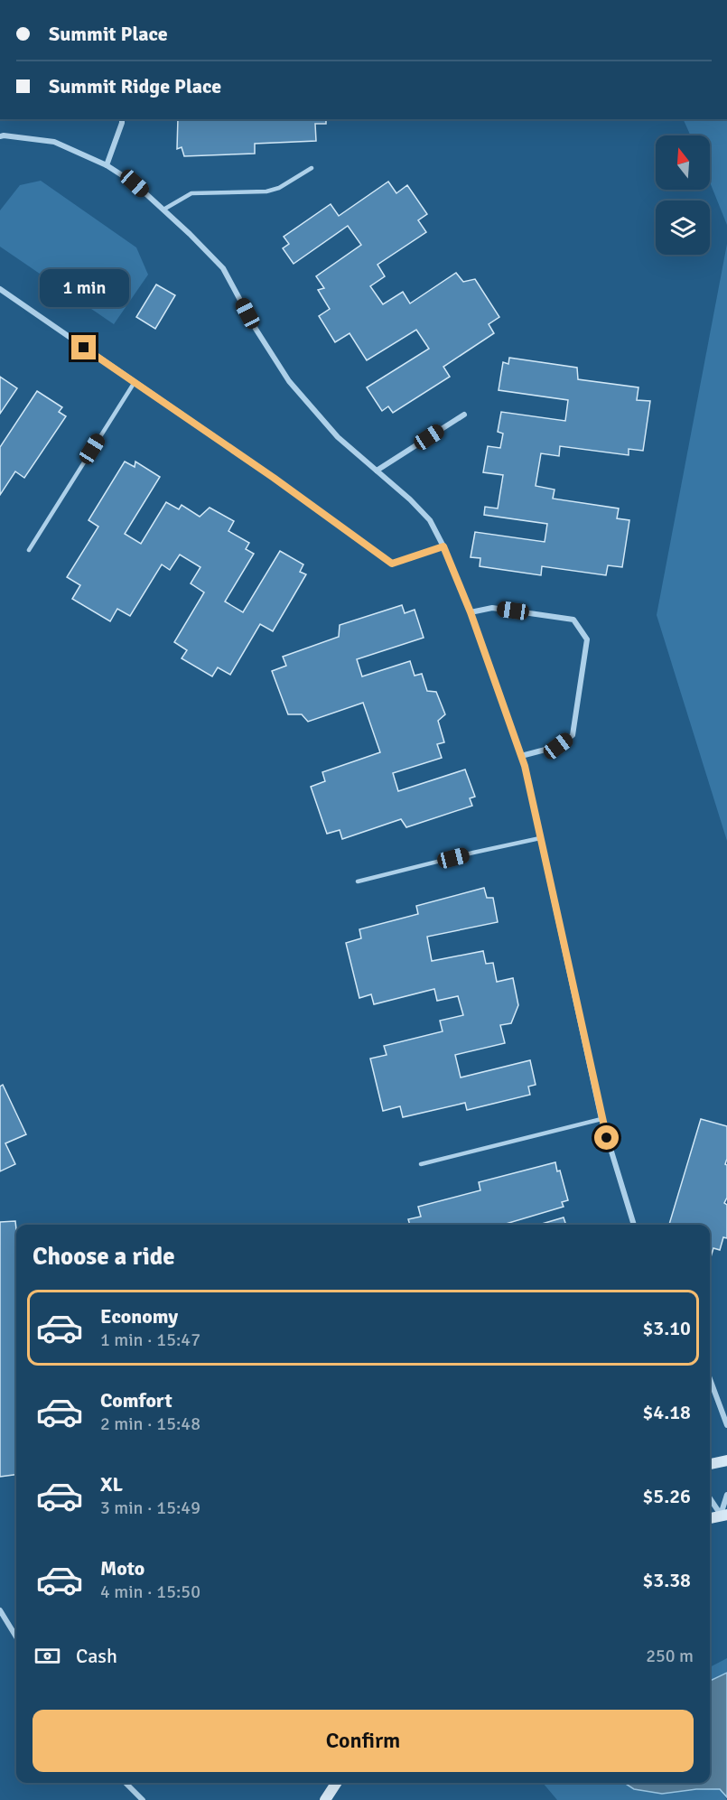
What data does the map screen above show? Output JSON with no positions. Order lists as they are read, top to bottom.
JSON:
{
  "north": "top",
  "page": {
    "banner": ["Summit Place", "Summit Ridge Place"],
    "bubble": "1 min",
    "heading": "Choose a ride",
    "list": [
      {
        "name": "Economy",
        "note": "1 min · 15:47",
        "value": "$3.10"
      },
      {
        "name": "Comfort",
        "note": "2 min · 15:48",
        "value": "$4.18"
      },
      {
        "name": "XL",
        "note": "3 min · 15:49",
        "value": "$5.26"
      },
      {
        "name": "Moto",
        "note": "4 min · 15:50",
        "value": "$3.38"
      }
    ],
    "pay": ["Cash", "250 m"],
    "buttons": "Confirm"
  }
}
